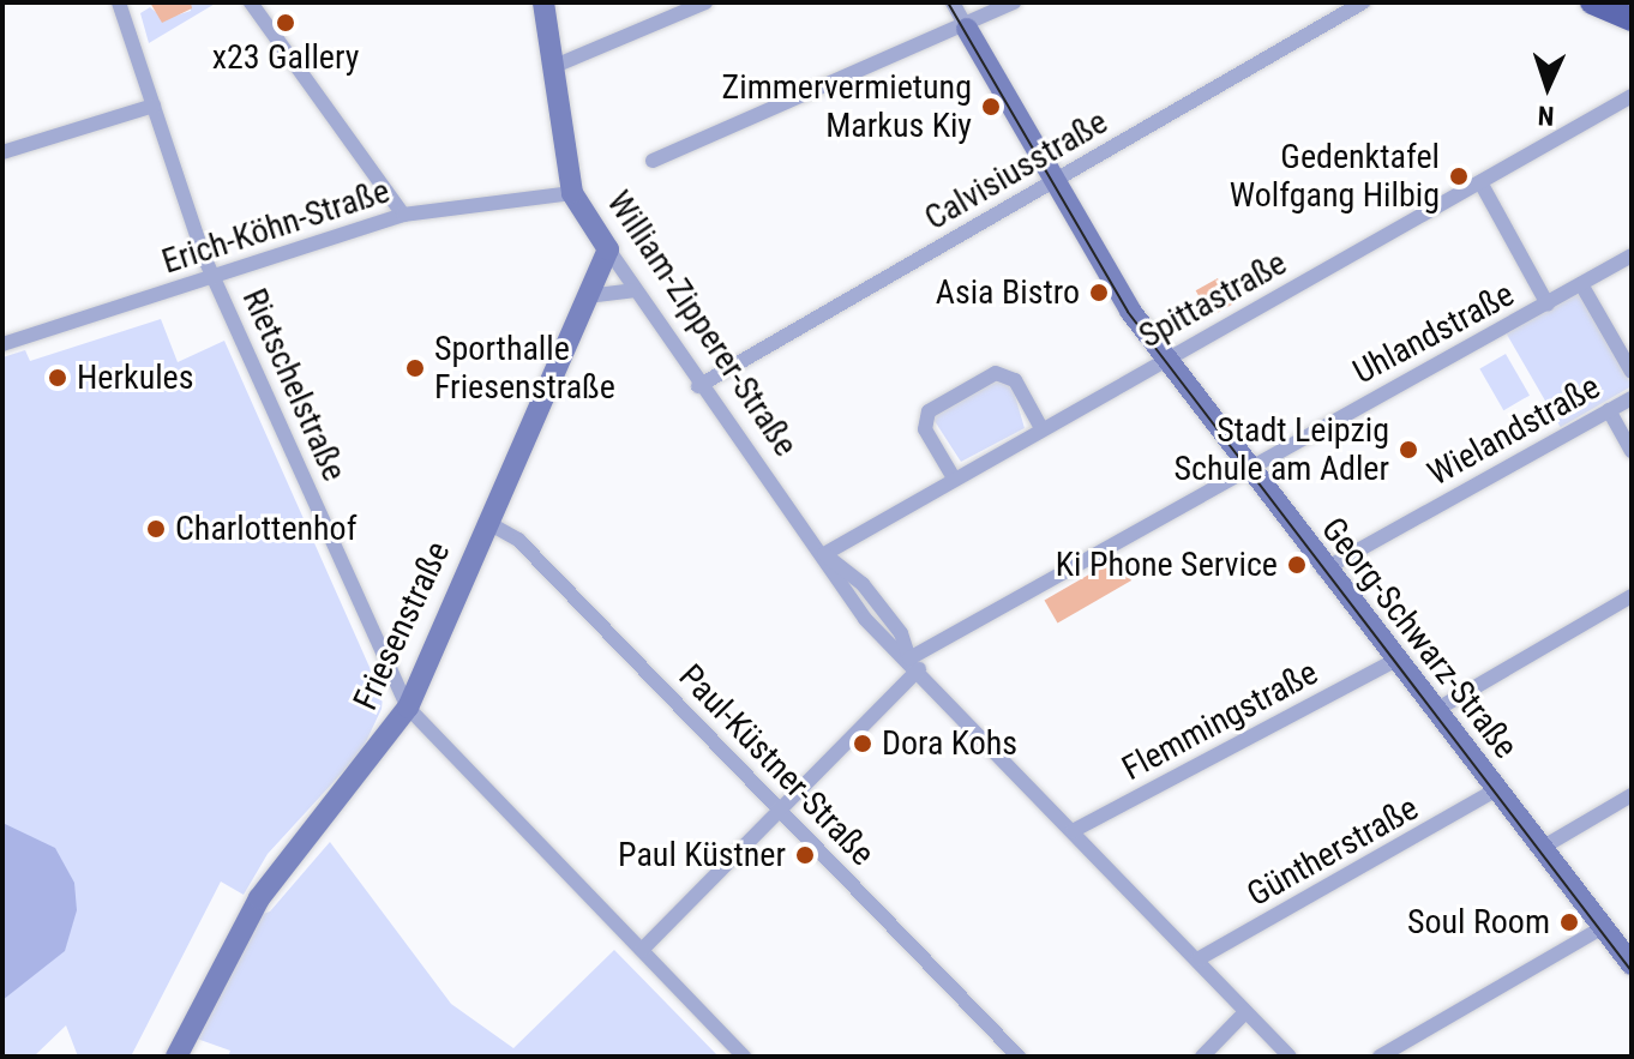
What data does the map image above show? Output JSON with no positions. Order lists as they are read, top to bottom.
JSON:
{
  "streets": {
    "street": [
      "Calvisiusstraße",
      "Erich-Köhn-Straße",
      "Spittastraße",
      "William-Zipperer-Straße",
      "Uhlandstraße",
      "Rietschelstraße",
      "Wielandstraße",
      "Friesenstraße",
      "Georg-Schwarz-Straße",
      "Flemmingstraße",
      "Paul-Küstner-Straße",
      "Güntherstraße"
    ]
  },
  "crossings": [
    ["Calvisiusstraße", "William-Zipperer-Straße"],
    ["Calvisiusstraße", "Georg-Schwarz-Straße"],
    ["Erich-Köhn-Straße", "William-Zipperer-Straße"],
    ["Erich-Köhn-Straße", "Rietschelstraße"],
    ["Spittastraße", "William-Zipperer-Straße"],
    ["Spittastraße", "Georg-Schwarz-Straße"],
    ["William-Zipperer-Straße", "Uhlandstraße"],
    ["William-Zipperer-Straße", "Friesenstraße"],
    ["William-Zipperer-Straße", "Flemmingstraße"],
    ["William-Zipperer-Straße", "Güntherstraße"],
    ["Uhlandstraße", "Rietschelstraße"],
    ["Uhlandstraße", "Georg-Schwarz-Straße"],
    ["Uhlandstraße", "Paul-Küstner-Straße"],
    ["Rietschelstraße", "Friesenstraße"],
    ["Wielandstraße", "Georg-Schwarz-Straße"],
    ["Friesenstraße", "Paul-Küstner-Straße"],
    ["Georg-Schwarz-Straße", "Flemmingstraße"],
    ["Georg-Schwarz-Straße", "Güntherstraße"]
  ],
  "places": [
    "x23 Gallery",
    "Zimmervermietung Markus Kiy",
    "Gedenktafel Wolfgang Hilbig",
    "Asia Bistro",
    "Sporthalle Friesenstraße",
    "Herkules",
    "Stadt Leipzig Schule am Adler",
    "Charlottenhof",
    "Ki Phone Service",
    "Dora Kohs",
    "Paul Küstner",
    "Soul Room"
  ],
  "north": "bottom"
}
